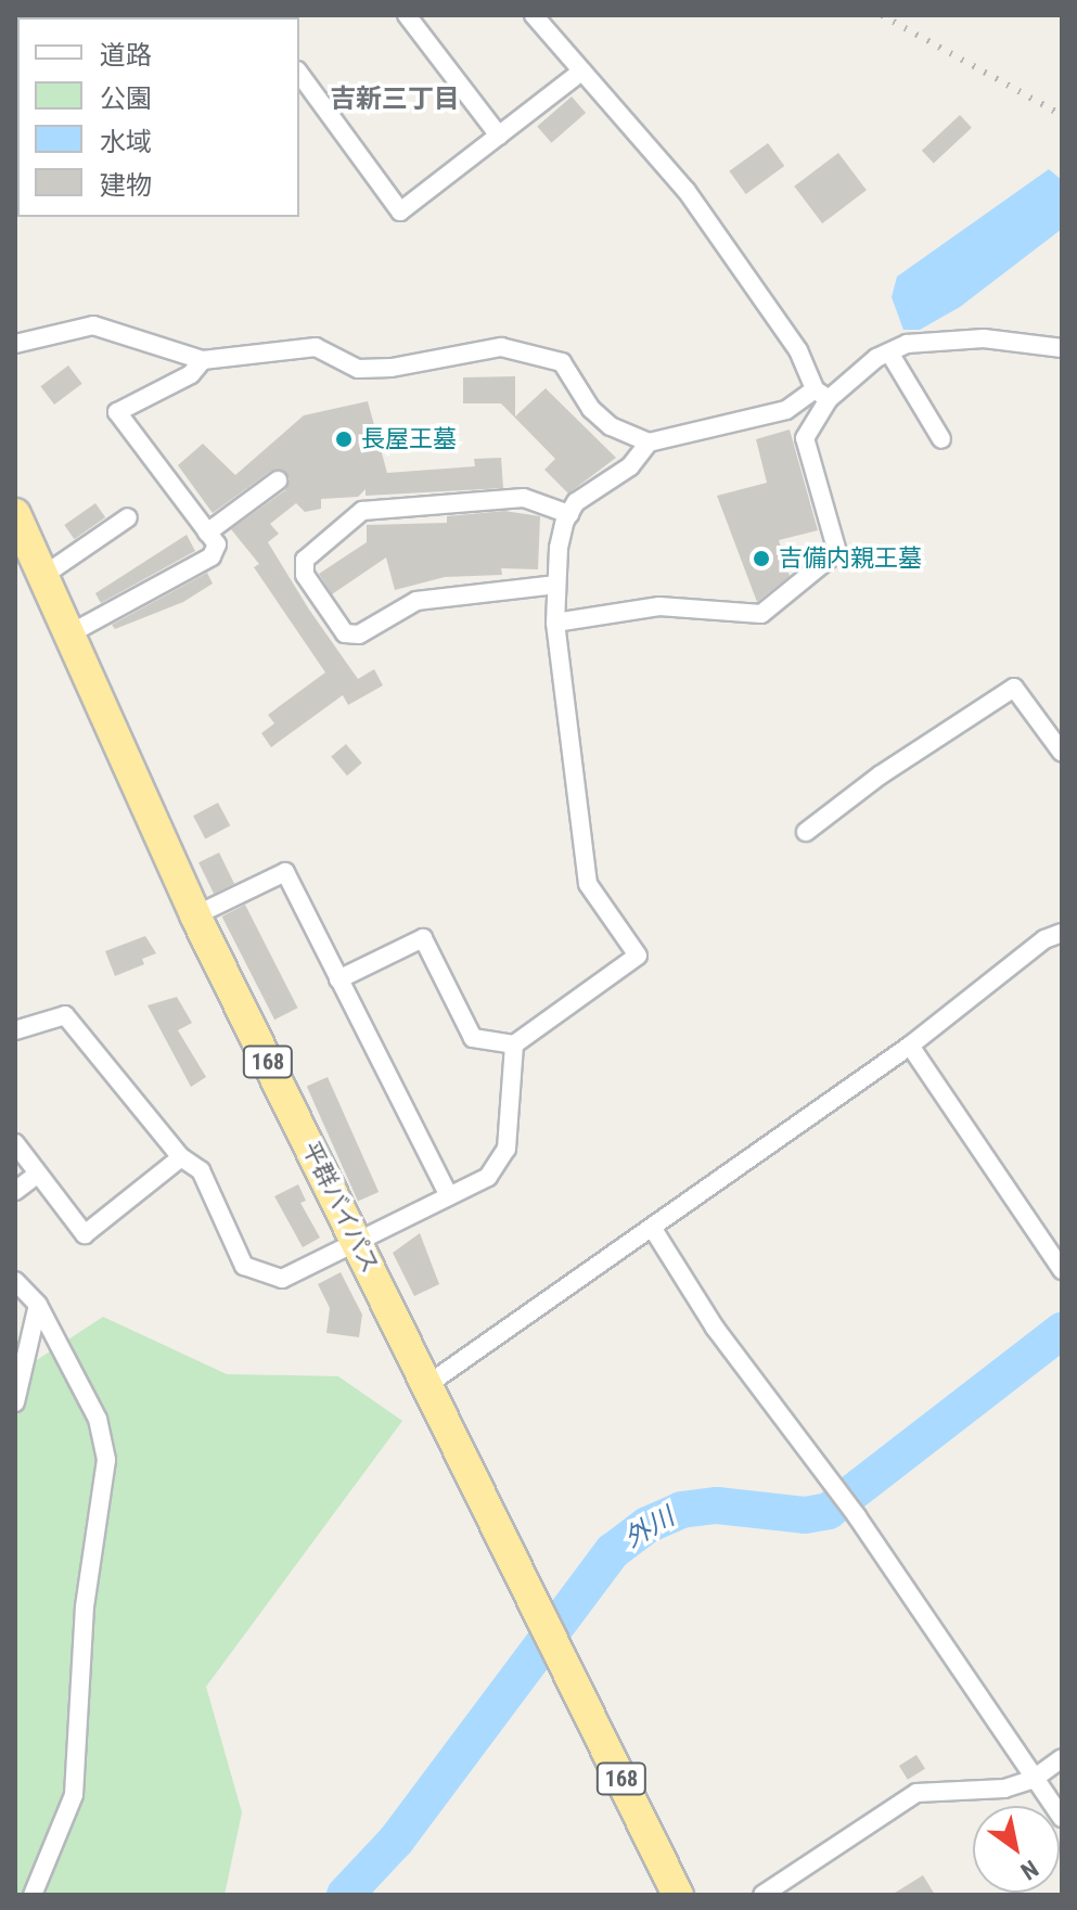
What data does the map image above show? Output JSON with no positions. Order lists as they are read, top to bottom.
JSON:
{
  "streets": {
    "highway": ["168", "平群バイパス"]
  },
  "districts": ["吉新三丁目"],
  "water": ["外川"],
  "places": ["長屋王墓", "吉備内親王墓"],
  "legend": [
    "道路",
    "公園",
    "水域",
    "建物"
  ],
  "north": "bottom right"
}
